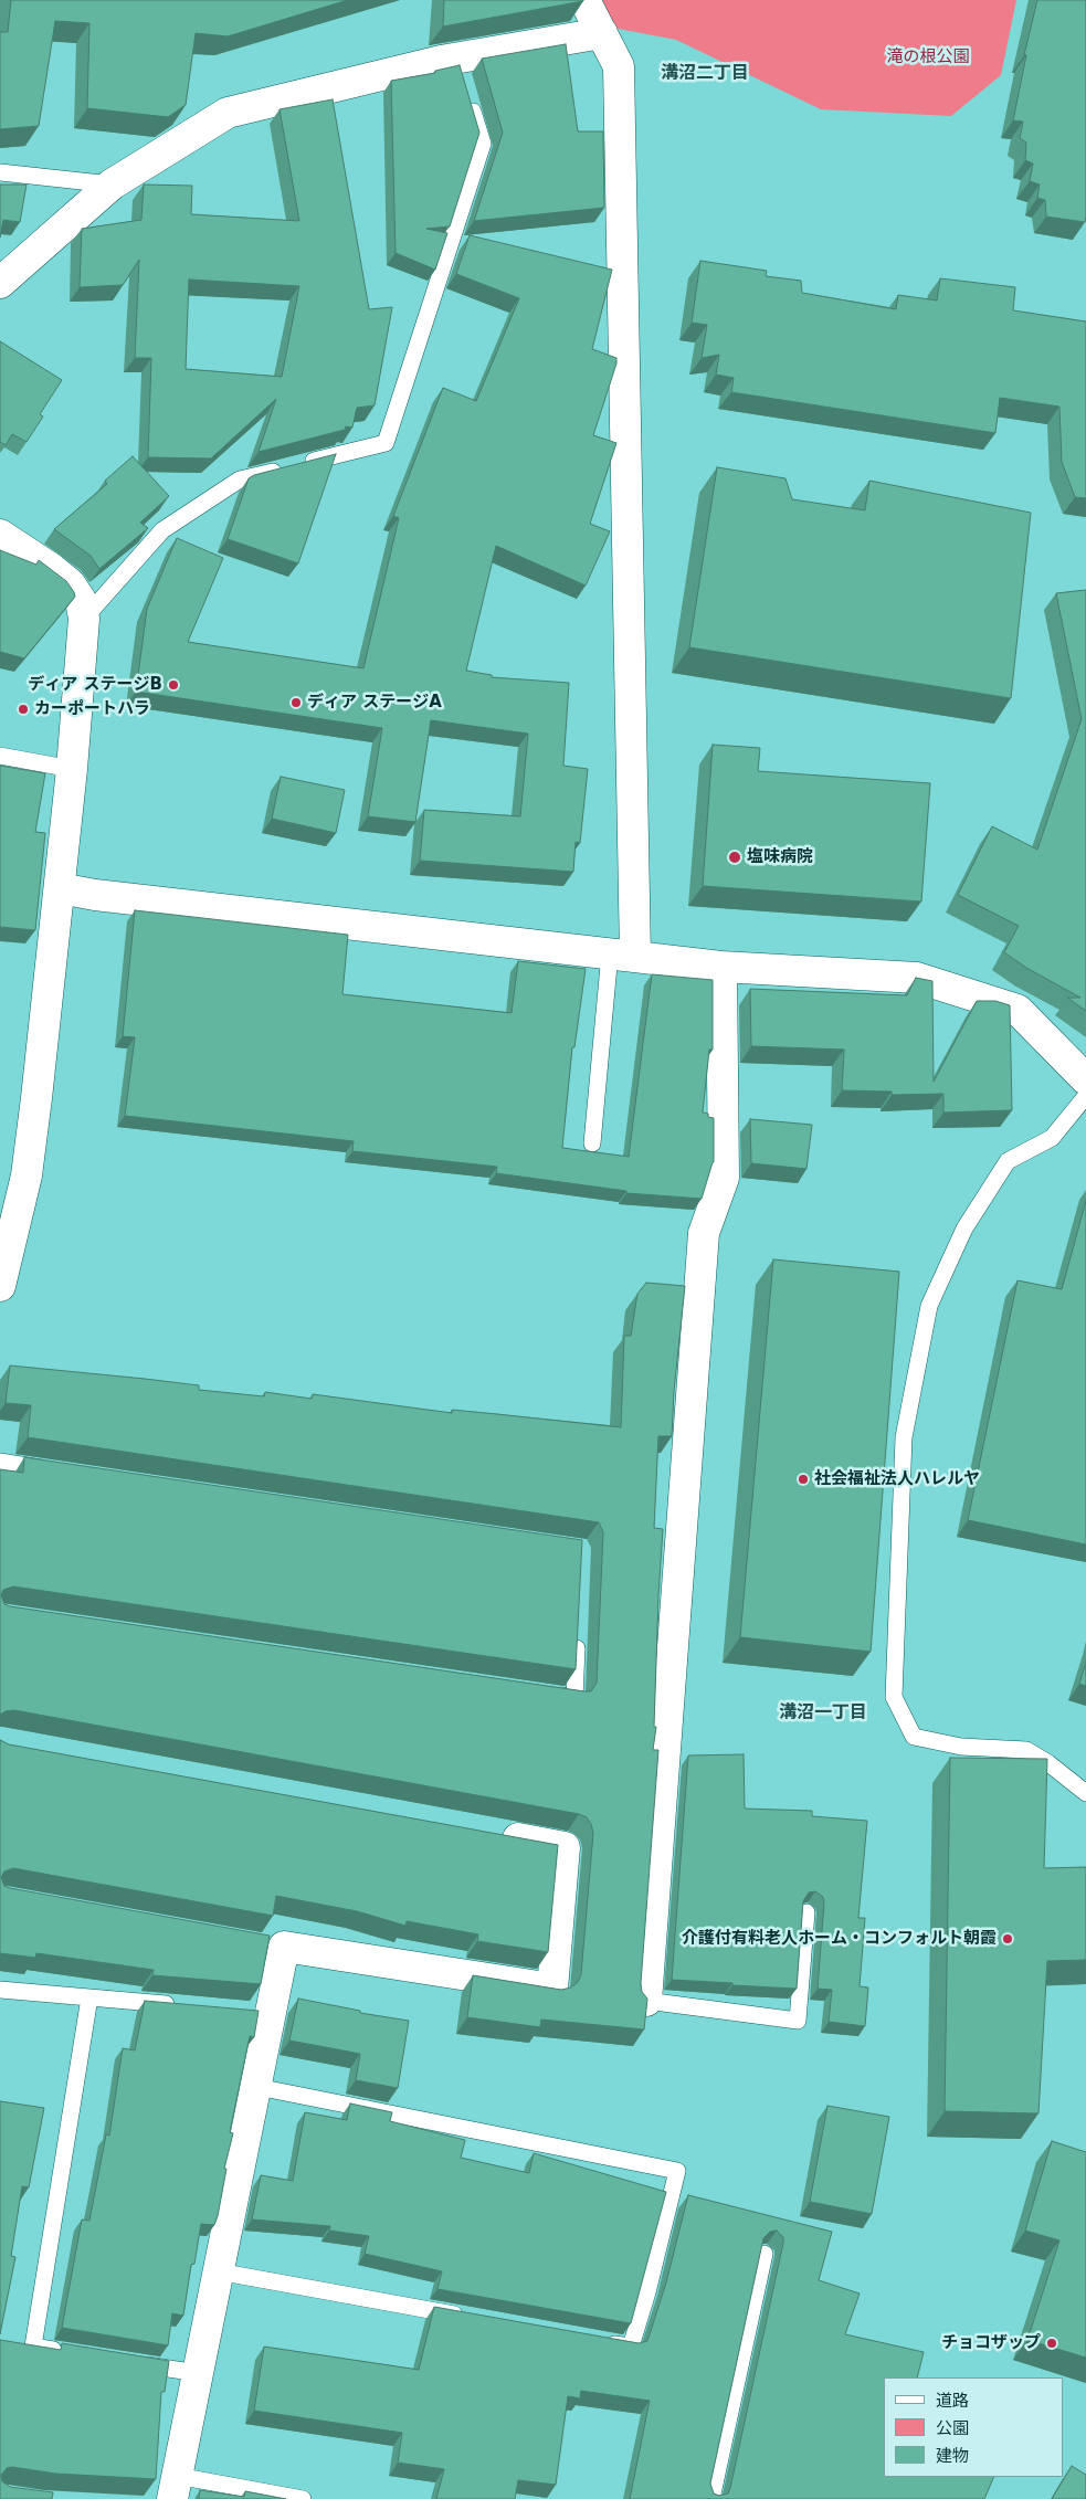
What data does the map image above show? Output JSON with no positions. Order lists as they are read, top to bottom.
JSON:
{
  "districts": ["溝沼二丁目", "溝沼一丁目"],
  "parks": ["滝の根公園"],
  "places": [
    "ディア ステージB",
    "ディア ステージA",
    "カーポートハラ",
    "塩味病院",
    "社会福祉法人ハレルヤ",
    "介護付有料老人ホーム・コンフォルト朝霞",
    "チョコザップ"
  ],
  "legend": ["道路", "公園", "建物"]
}
